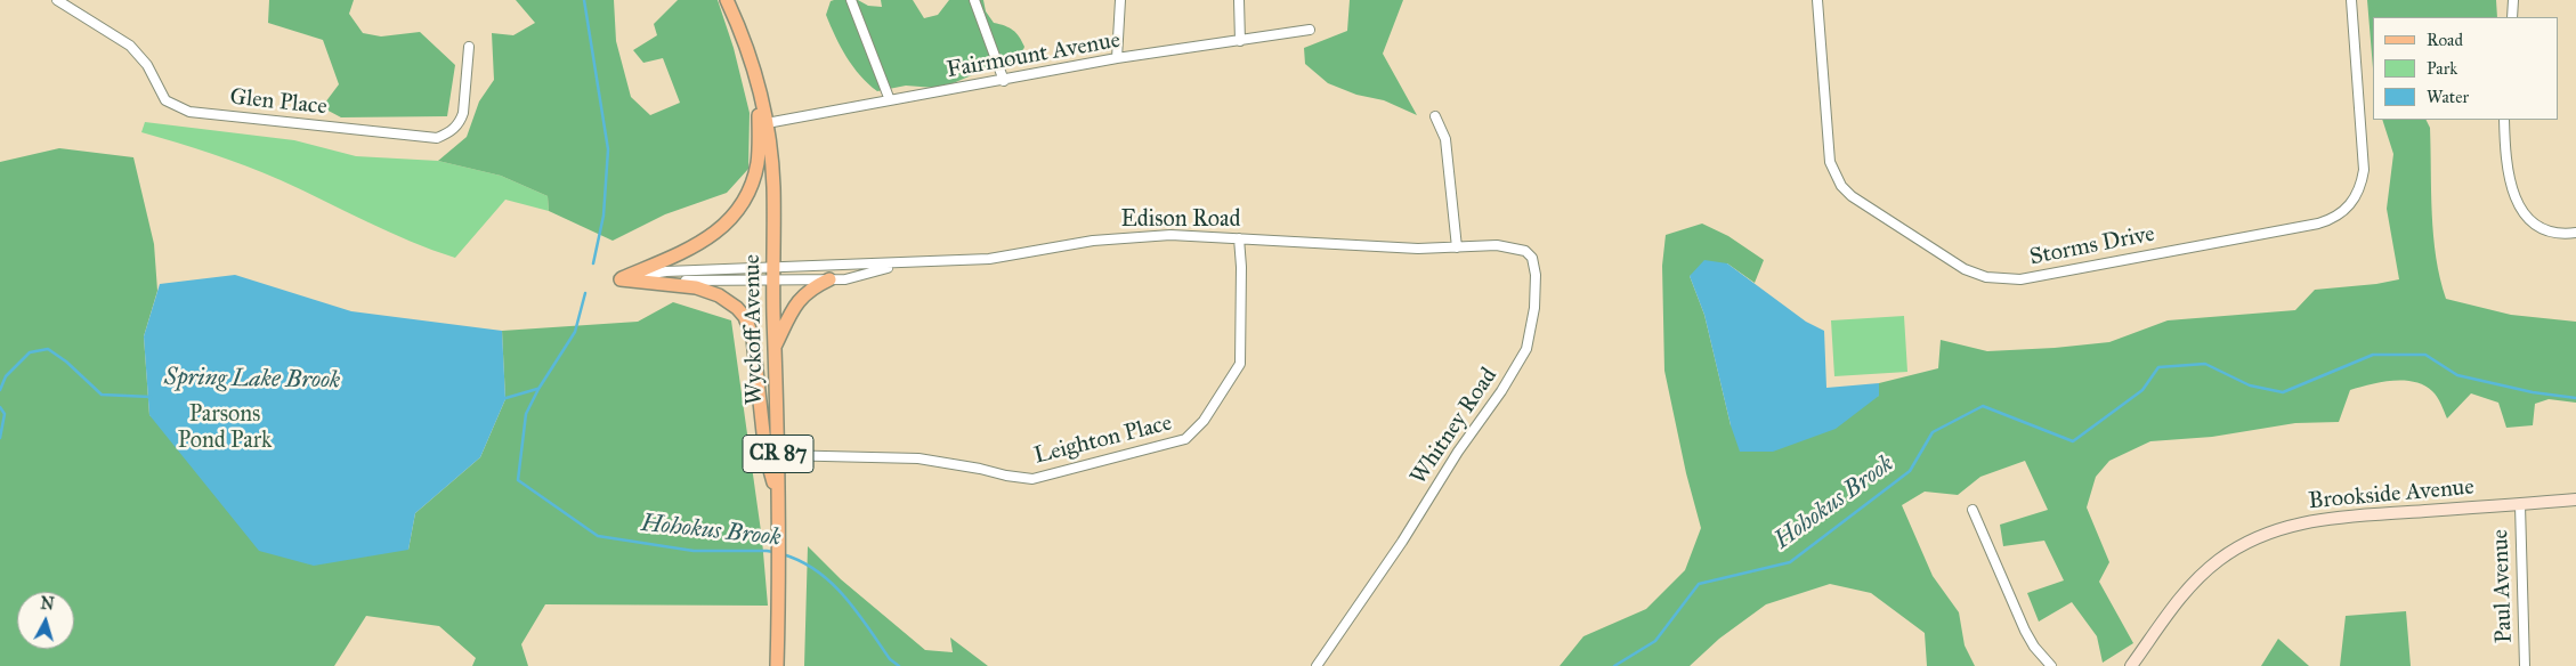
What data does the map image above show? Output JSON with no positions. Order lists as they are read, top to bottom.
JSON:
{
  "streets": {
    "main road": ["Wyckoff Avenue", "CR 87"],
    "street": [
      "Fairmount Avenue",
      "Glen Place",
      "Edison Road",
      "Storms Drive",
      "Whitney Road",
      "Leighton Place",
      "Brookside Avenue",
      "Paul Avenue"
    ]
  },
  "crossings": [
    ["Fairmount Avenue", "Wyckoff Avenue"],
    ["Edison Road", "Wyckoff Avenue"],
    ["Edison Road", "Whitney Road"],
    ["Edison Road", "Leighton Place"],
    ["Wyckoff Avenue", "Leighton Place"],
    ["Brookside Avenue", "Paul Avenue"]
  ],
  "water": ["Spring Lake Brook", "Hohokus Brook"],
  "parks": ["Parsons Pond Park"],
  "legend": ["Road", "Park", "Water"],
  "north": "top"
}
